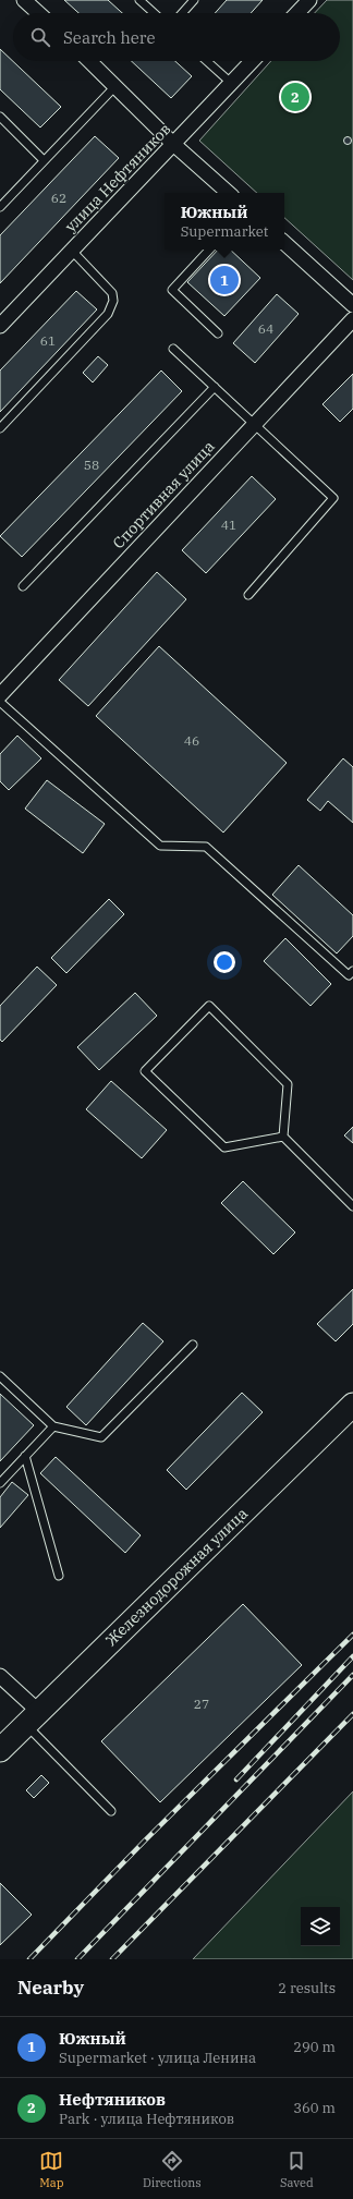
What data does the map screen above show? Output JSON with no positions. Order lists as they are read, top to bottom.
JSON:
{
  "streets": {
    "main road": ["Железнодорожная улица"],
    "street": ["улица Нефтяников", "Спортивная улица"]
  },
  "house_numbers": [
    "62",
    "64",
    "61",
    "58",
    "41",
    "46",
    "27"
  ],
  "page": {
    "search": "Search here",
    "pins": ["2", "1"],
    "popup": ["Южный", "Supermarket"],
    "heading": ["Nearby", "2 results"],
    "list": [
      {
        "mark": "1",
        "name": "Южный",
        "note": "Supermarket · улица Ленина",
        "value": "290 m"
      },
      {
        "mark": "2",
        "name": "Нефтяников",
        "note": "Park · улица Нефтяников",
        "value": "360 m"
      }
    ],
    "nav": ["Map", "Directions", "Saved"]
  }
}
